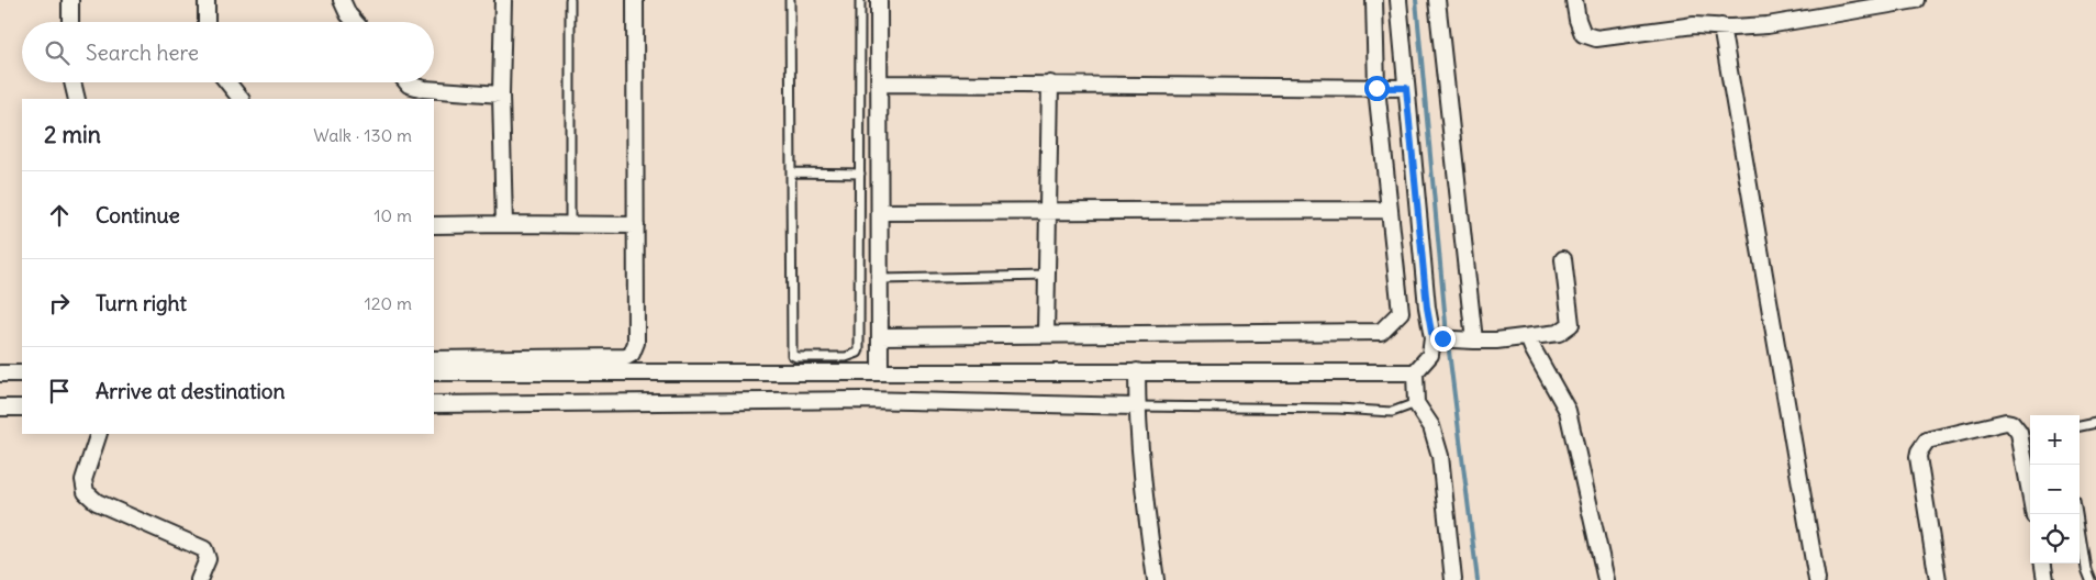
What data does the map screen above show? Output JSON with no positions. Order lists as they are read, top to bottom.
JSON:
{
  "page": {
    "search": "Search here",
    "heading": ["2 min", "Walk · 130 m"],
    "list": [
      ["Continue", "10 m"],
      ["Turn right", "120 m"],
      "Arrive at destination"
    ],
    "map_buttons": ["+", "−"]
  }
}
